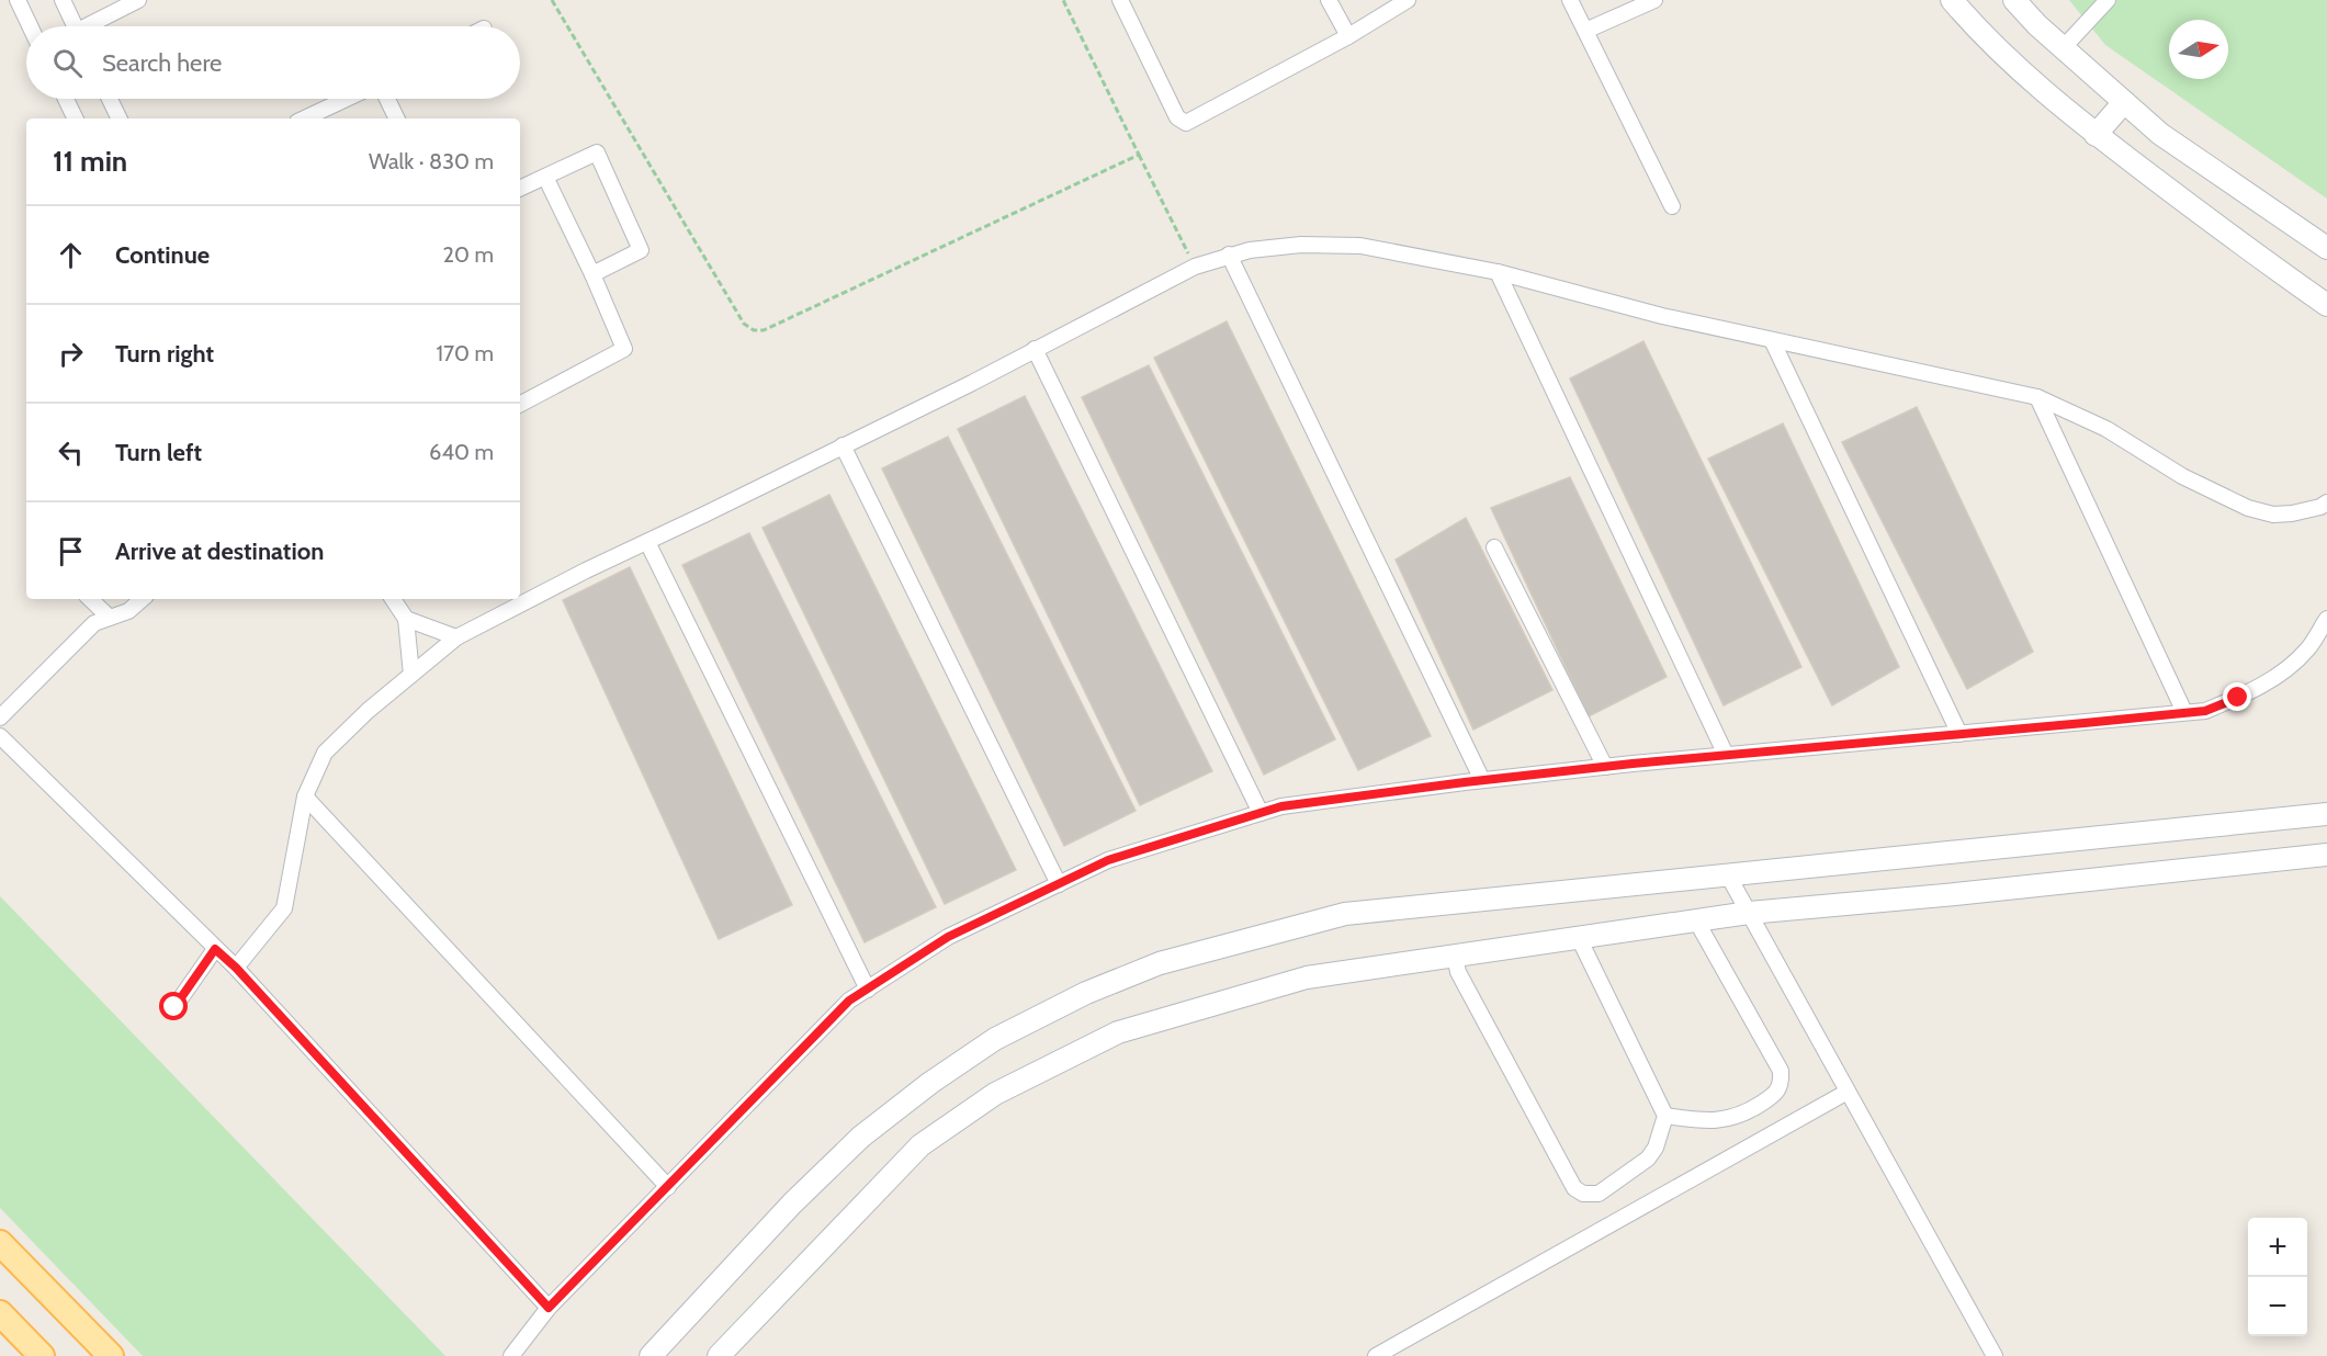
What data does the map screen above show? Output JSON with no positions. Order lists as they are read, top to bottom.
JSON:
{
  "north": "right",
  "page": {
    "search": "Search here",
    "heading": ["11 min", "Walk · 830 m"],
    "list": [
      ["Continue", "20 m"],
      ["Turn right", "170 m"],
      ["Turn left", "640 m"],
      "Arrive at destination"
    ],
    "map_buttons": ["+", "−"]
  }
}
